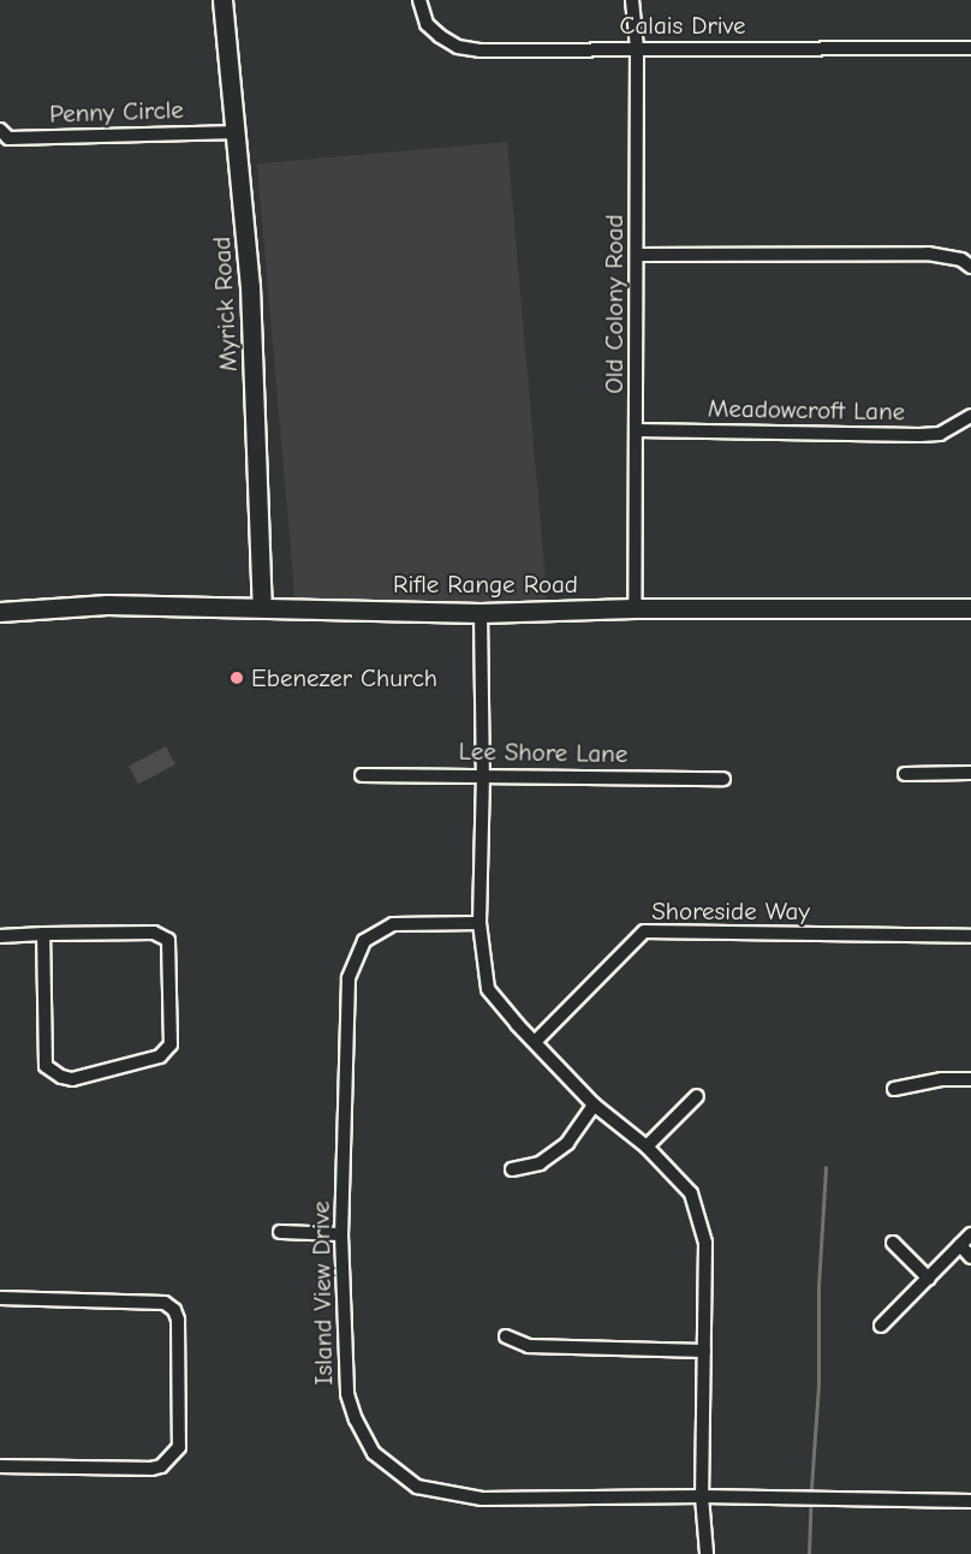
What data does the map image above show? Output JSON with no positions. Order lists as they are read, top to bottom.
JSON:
{
  "streets": {
    "main road": ["Myrick Road", "Rifle Range Road"],
    "street": [
      "Calais Drive",
      "Penny Circle",
      "Old Colony Road",
      "Meadowcroft Lane",
      "Lee Shore Lane",
      "Shoreside Way",
      "Island View Drive"
    ]
  },
  "crossings": [
    ["Calais Drive", "Old Colony Road"],
    ["Penny Circle", "Myrick Road"],
    ["Myrick Road", "Rifle Range Road"],
    ["Old Colony Road", "Meadowcroft Lane"],
    ["Old Colony Road", "Rifle Range Road"]
  ],
  "places": ["Ebenezer Church"]
}
